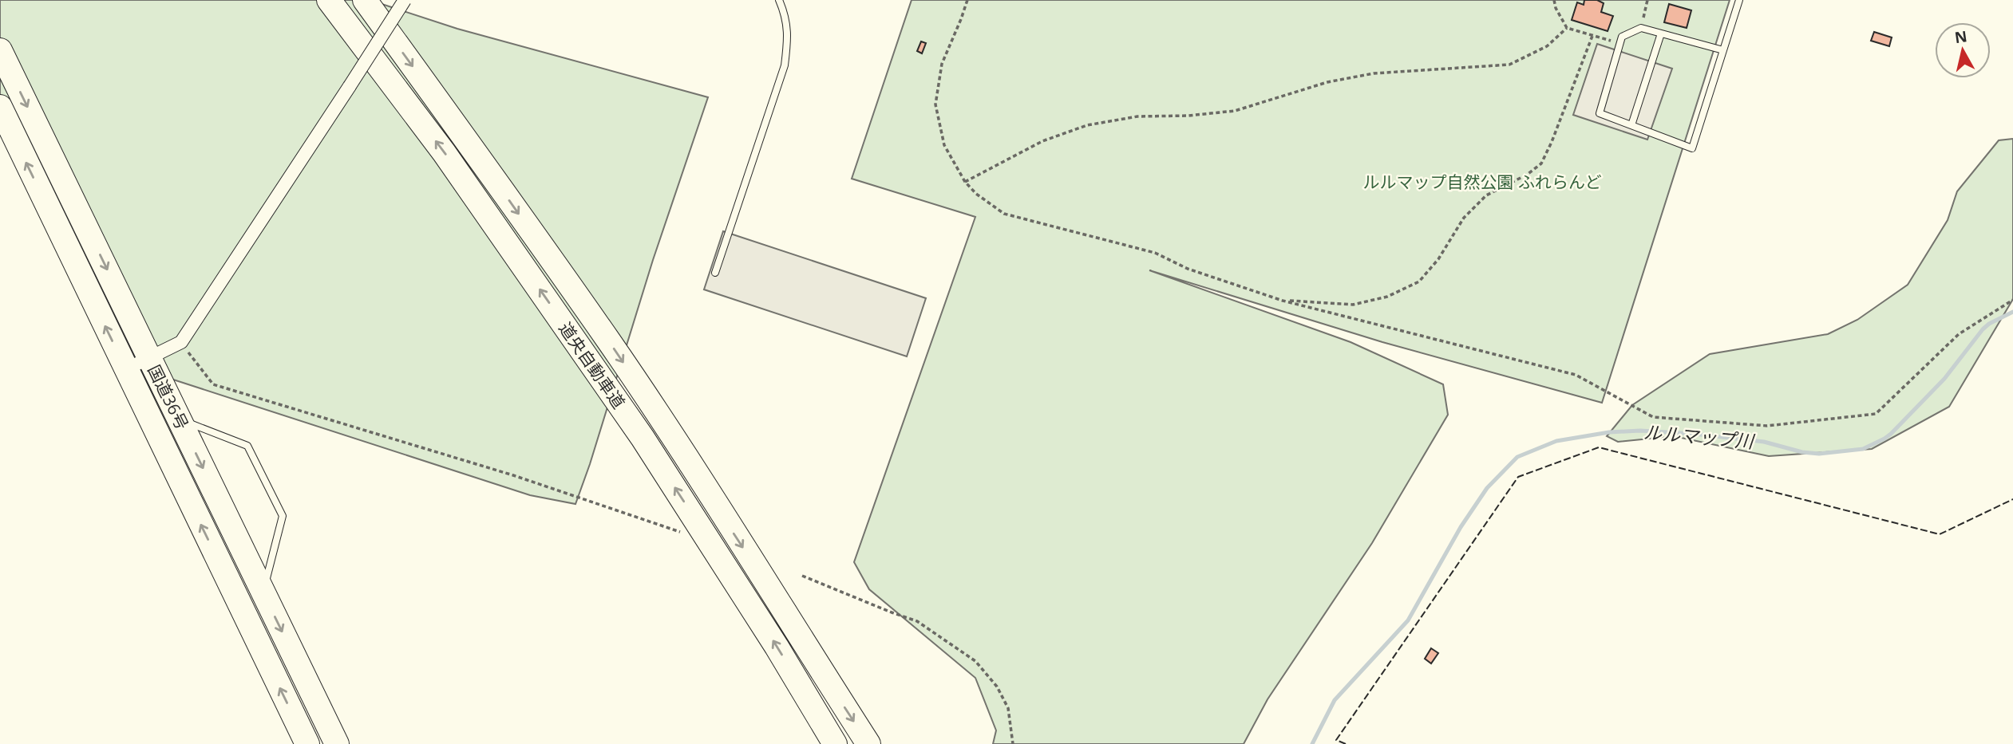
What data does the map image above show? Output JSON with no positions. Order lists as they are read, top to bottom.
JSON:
{
  "streets": {
    "highway": ["道央自動車道", "国道36号"]
  },
  "water": ["ルルマップ川"],
  "parks": ["ルルマップ自然公園 ふれらんど"],
  "north": "top"
}
